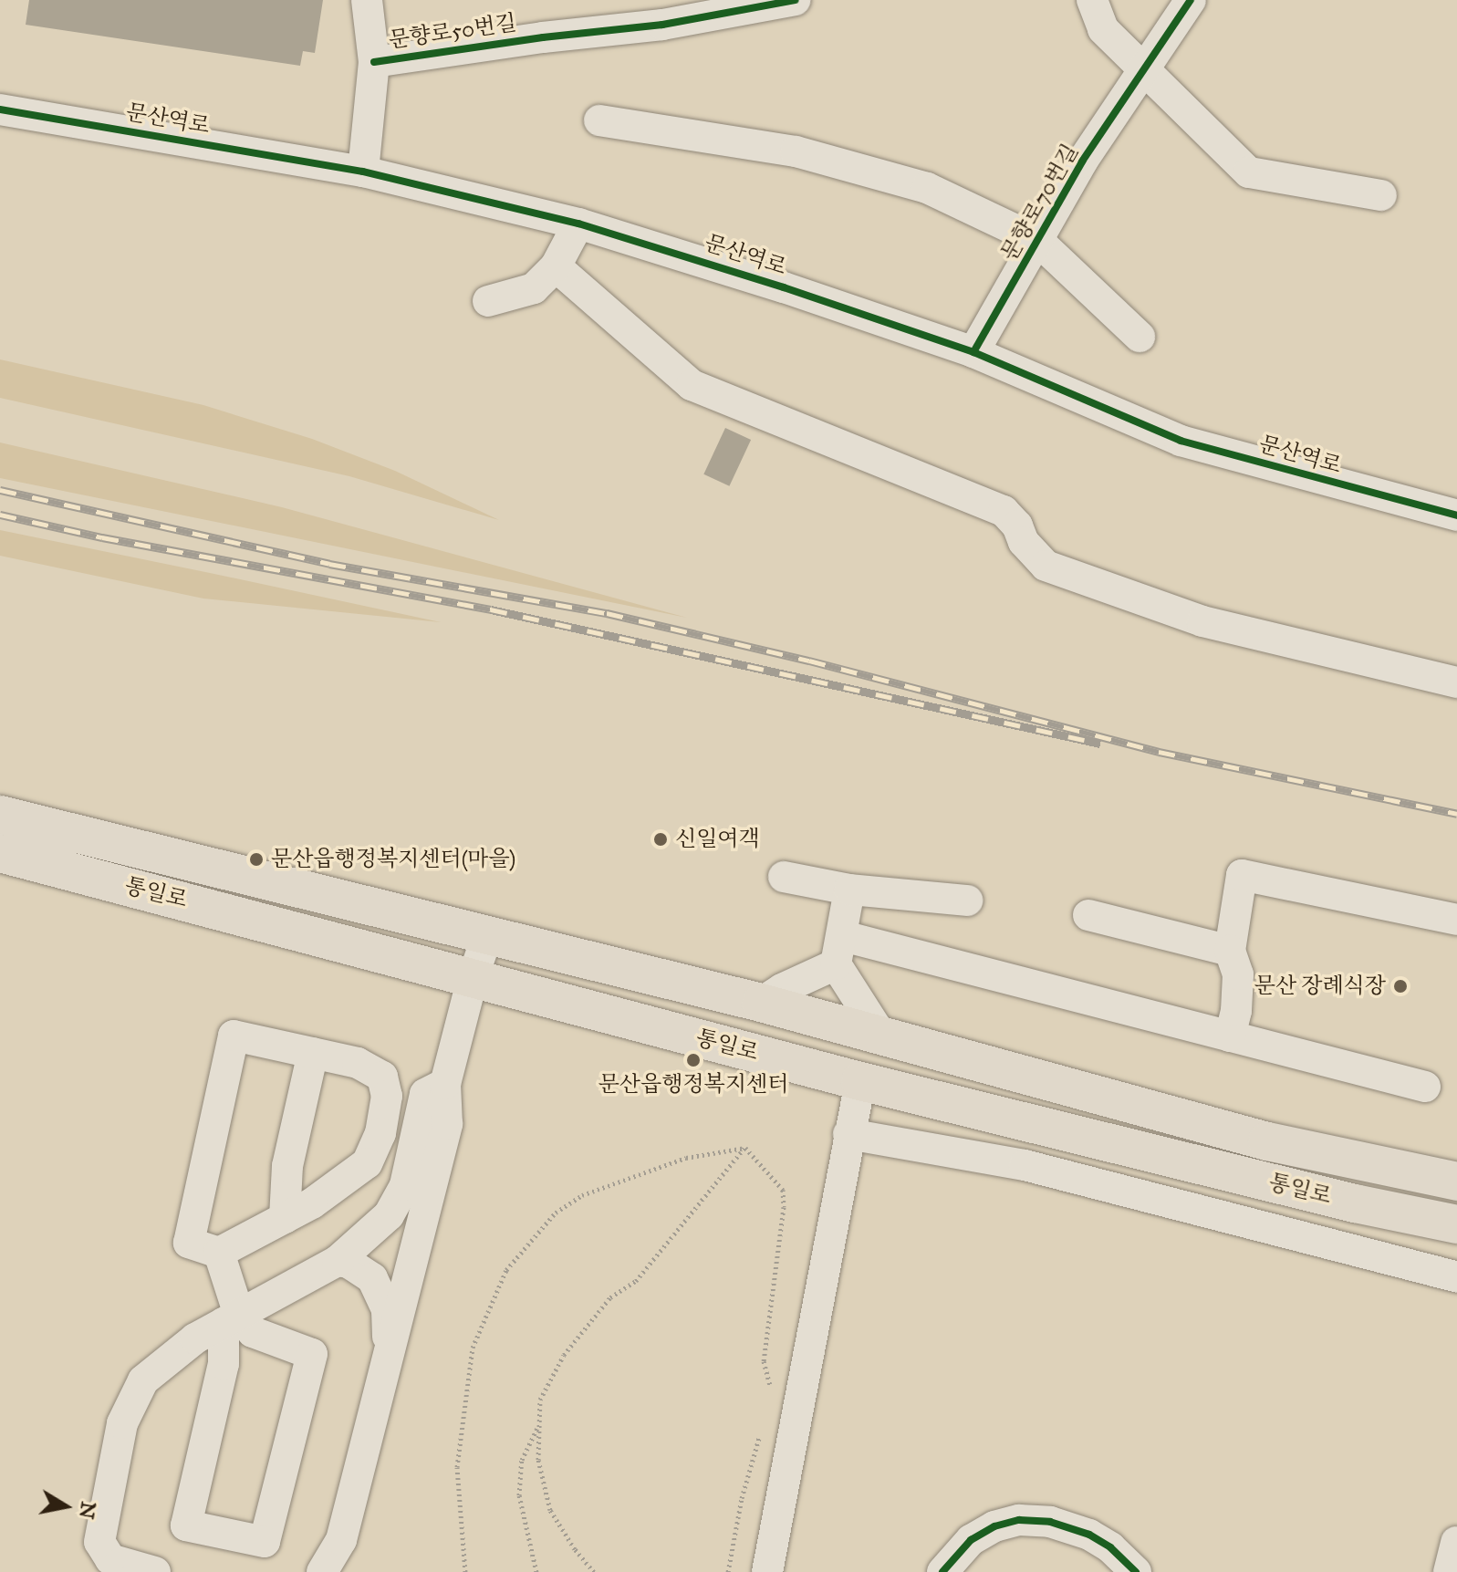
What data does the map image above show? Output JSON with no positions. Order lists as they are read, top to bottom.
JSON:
{
  "streets": {
    "main road": ["통일로"],
    "street": ["문향로50번길", "문산역로", "문향로70번길"]
  },
  "crossings": [
    ["문산역로", "문향로70번길"]
  ],
  "places": [
    "신일여객",
    "문산읍행정복지센터(마을)",
    "문산 장례식장",
    "문산읍행정복지센터"
  ],
  "north": "right"
}
